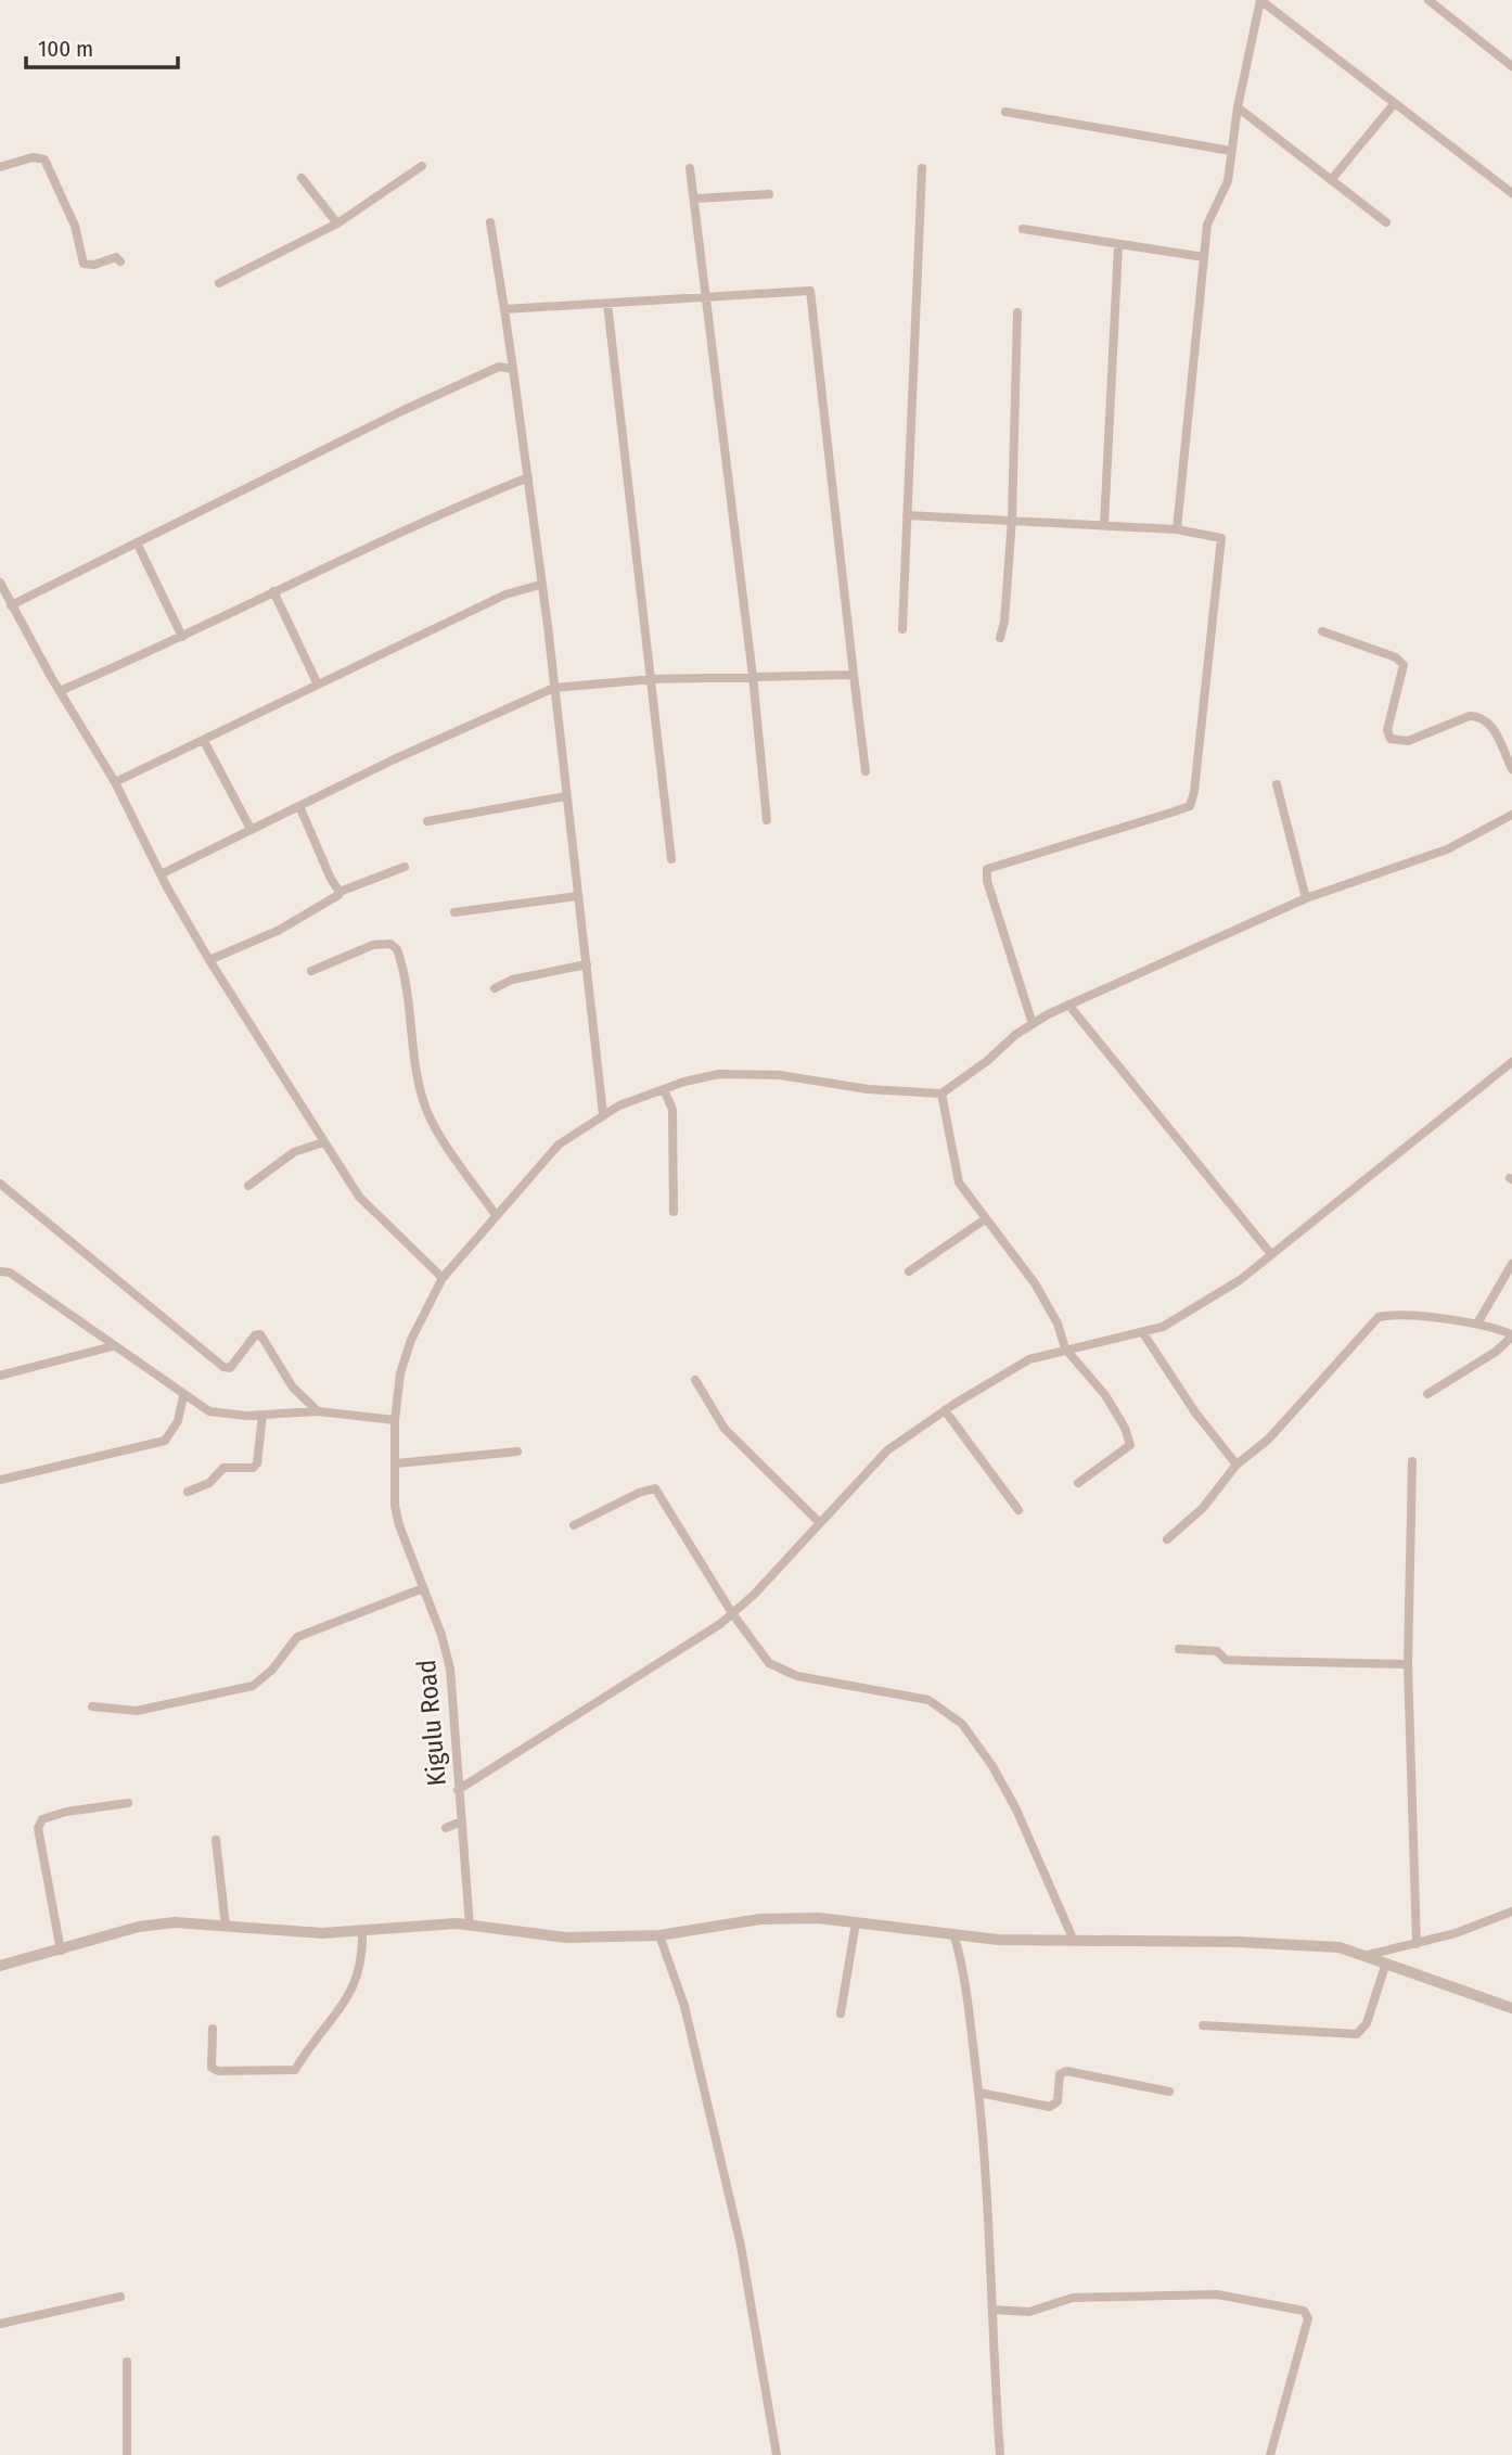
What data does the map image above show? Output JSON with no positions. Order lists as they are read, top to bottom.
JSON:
{
  "streets": {
    "street": ["Kigulu Road"]
  },
  "scale_bar": "100 m"
}
